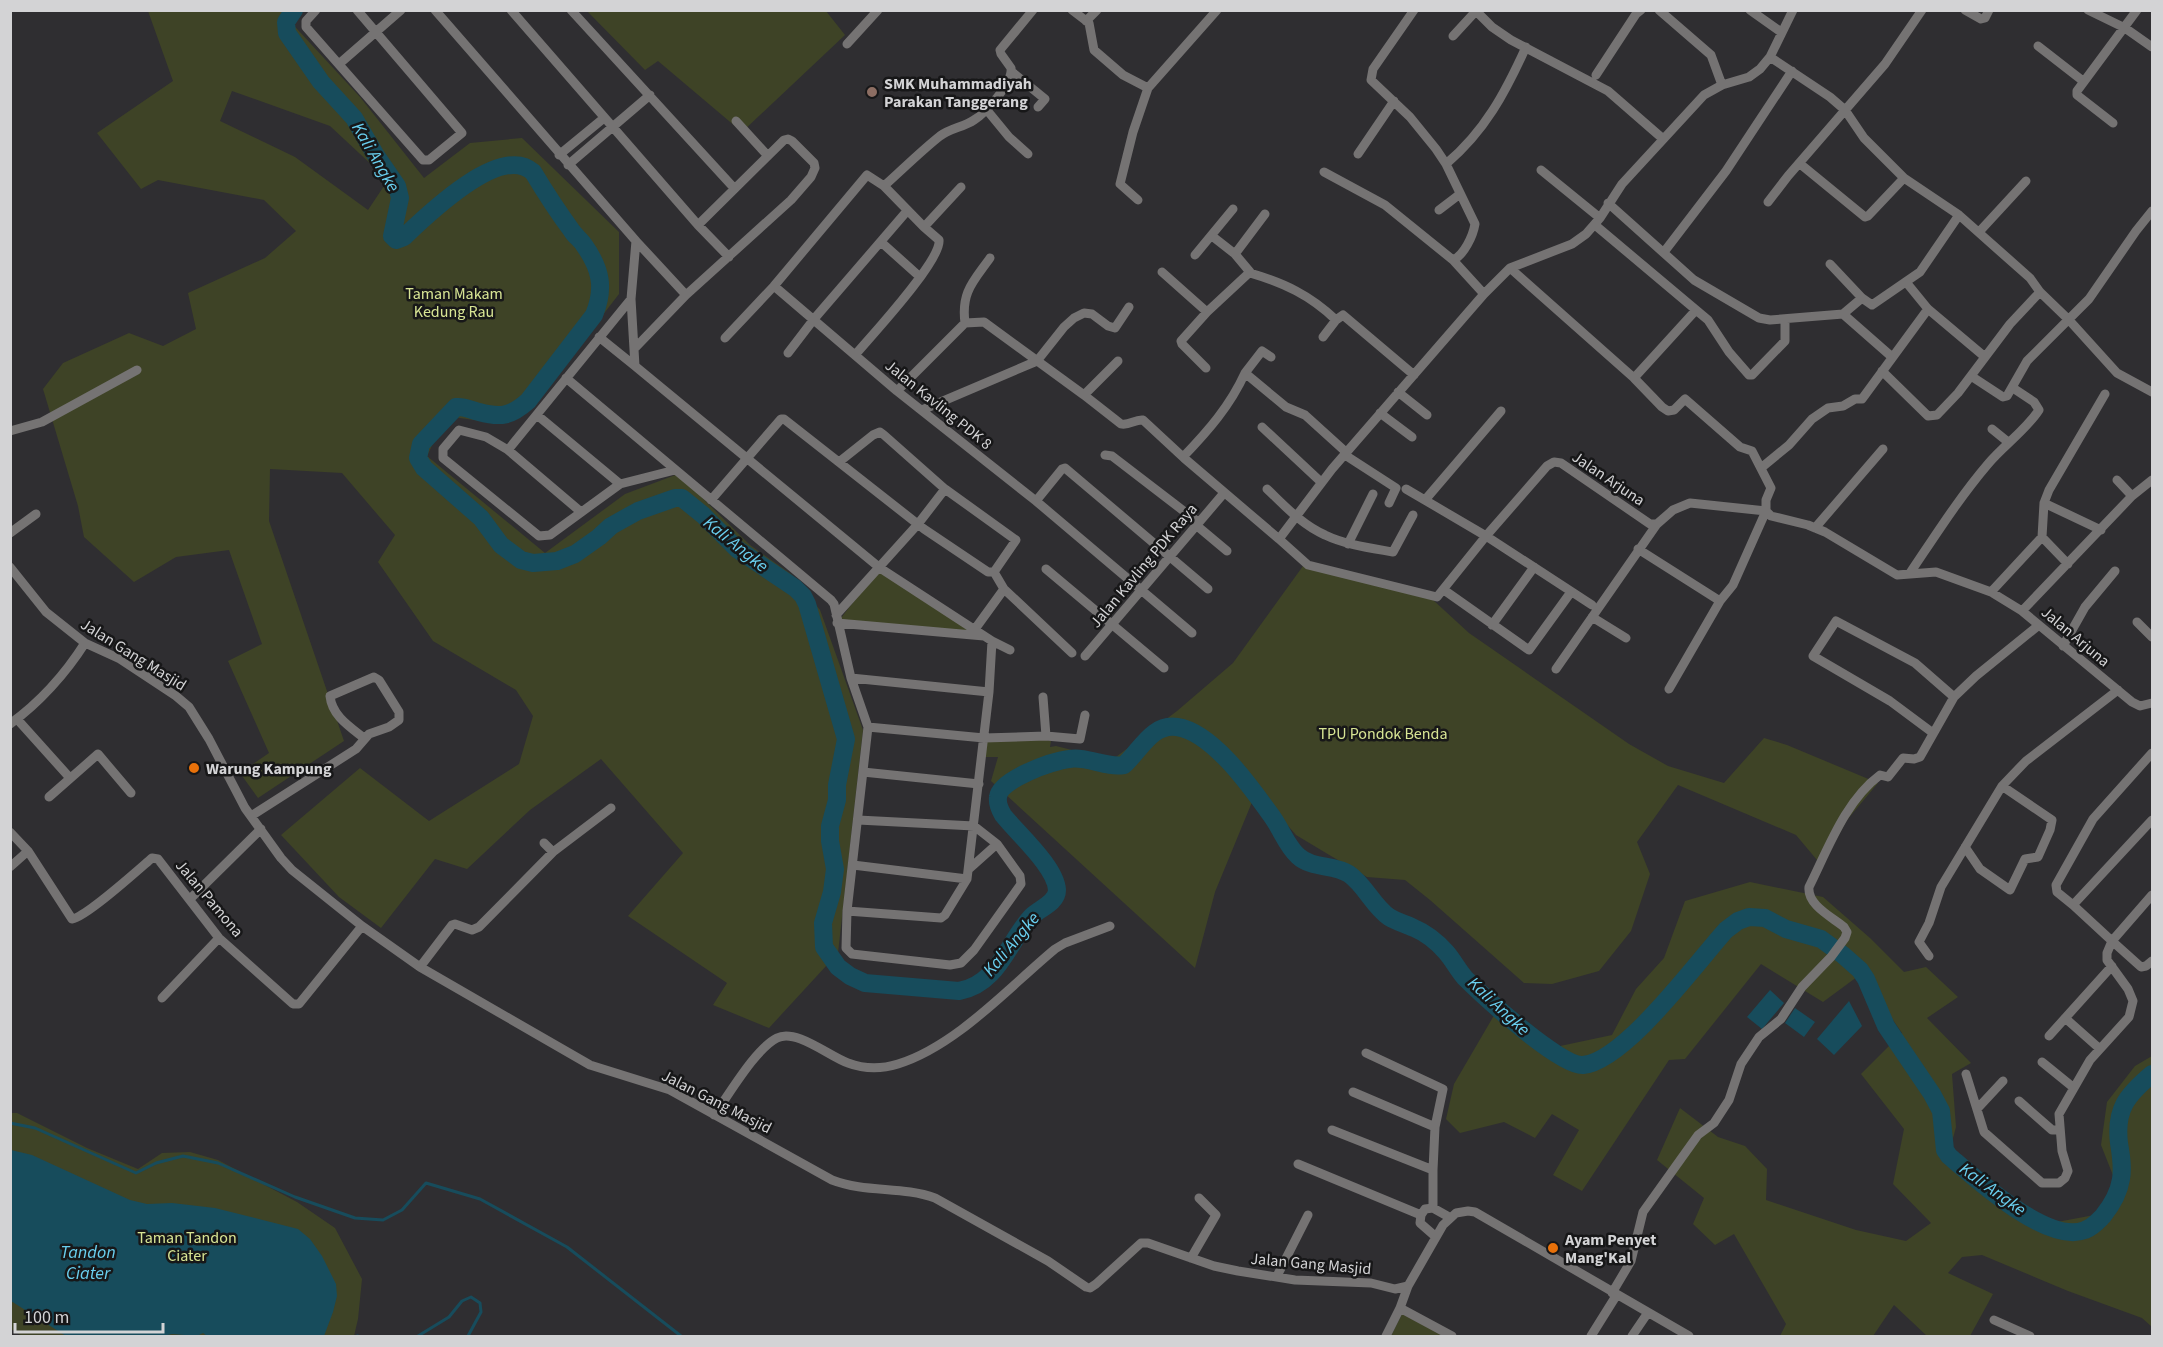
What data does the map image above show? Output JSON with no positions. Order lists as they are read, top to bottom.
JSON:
{
  "streets": {
    "street": [
      "Jalan Kavling PDK 8",
      "Jalan Arjuna",
      "Jalan Kavling PDK Raya",
      "Jalan Gang Masjid",
      "Jalan Pamona"
    ]
  },
  "crossings": [
    ["Jalan Kavling PDK 8", "Jalan Kavling PDK Raya"],
    ["Jalan Gang Masjid", "Jalan Pamona"]
  ],
  "water": ["Kali Angke", "Tandon Ciater"],
  "parks": ["Taman Makam Kedung Rau", "TPU Pondok Benda", "Taman Tandon Ciater"],
  "places": ["SMK Muhammadiyah Parakan Tanggerang", "Warung Kampung", "Ayam Penyet Mang'Kal"],
  "scale_bar": "100 m"
}
